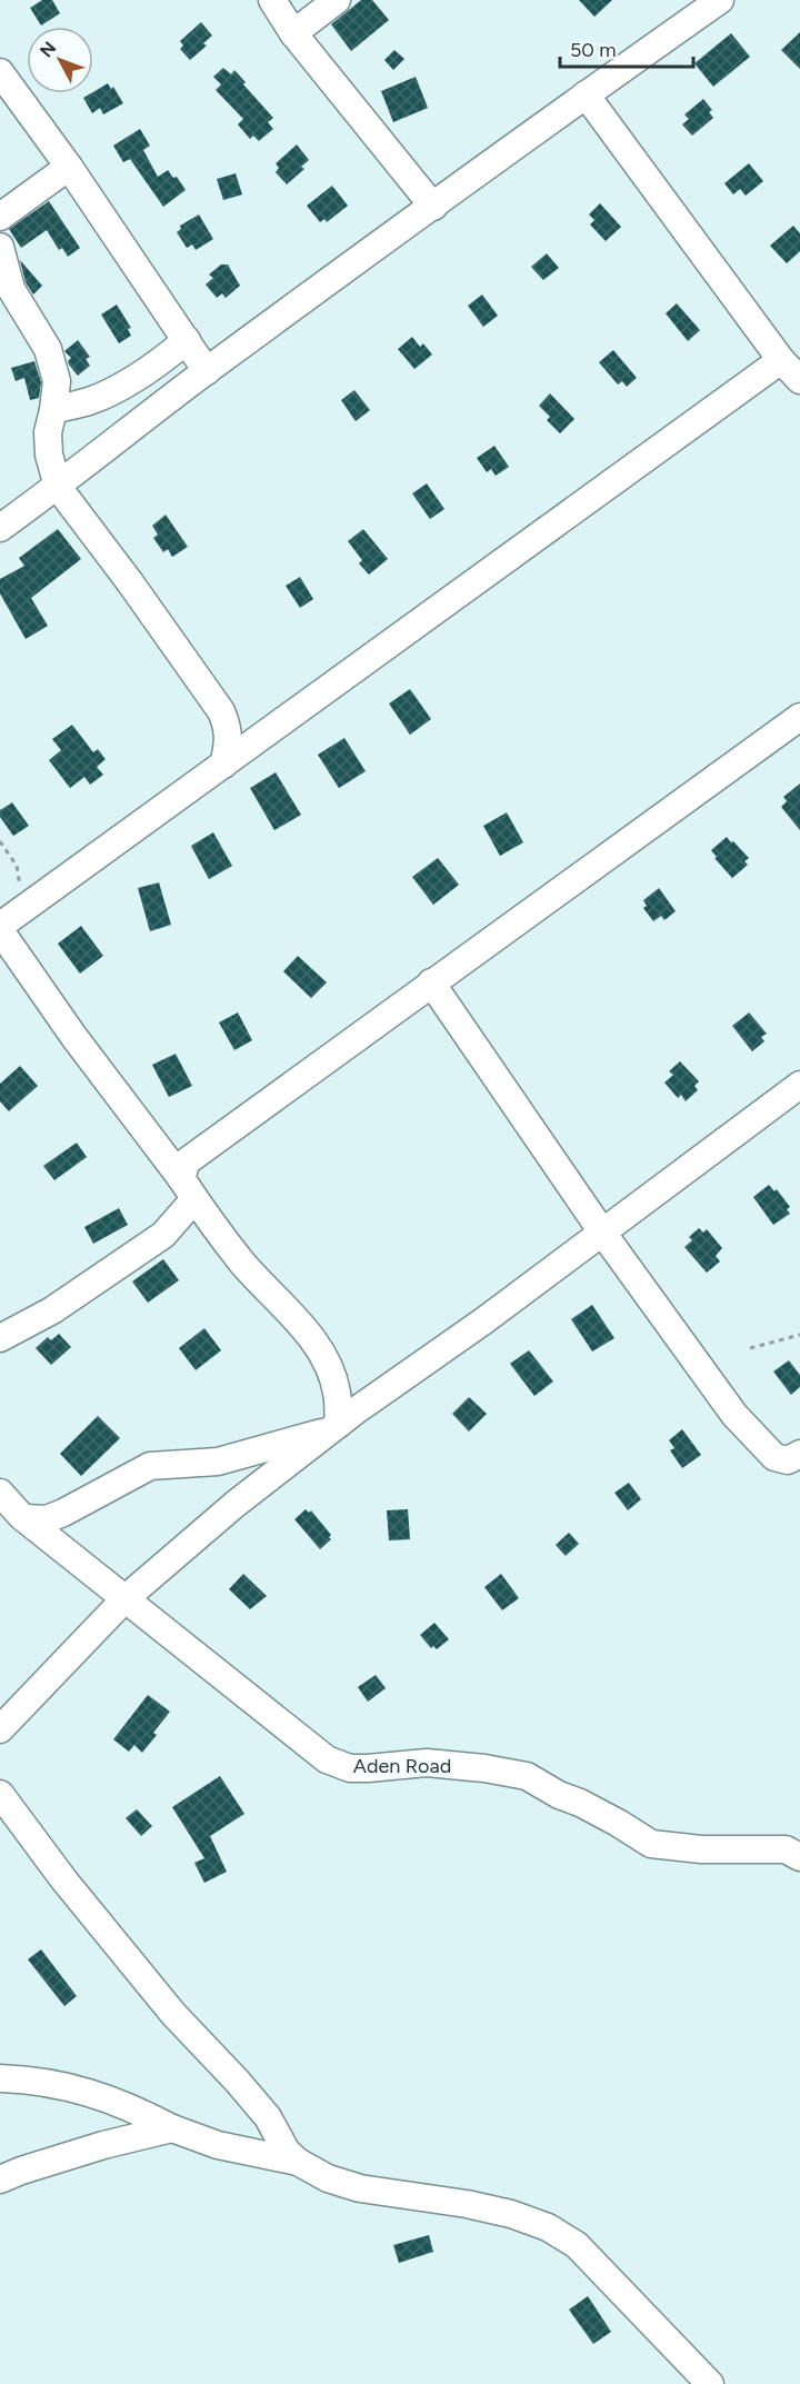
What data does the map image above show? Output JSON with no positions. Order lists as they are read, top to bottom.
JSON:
{
  "streets": {
    "street": ["Aden Road"]
  },
  "scale_bar": "50 m",
  "north": "top left"
}
